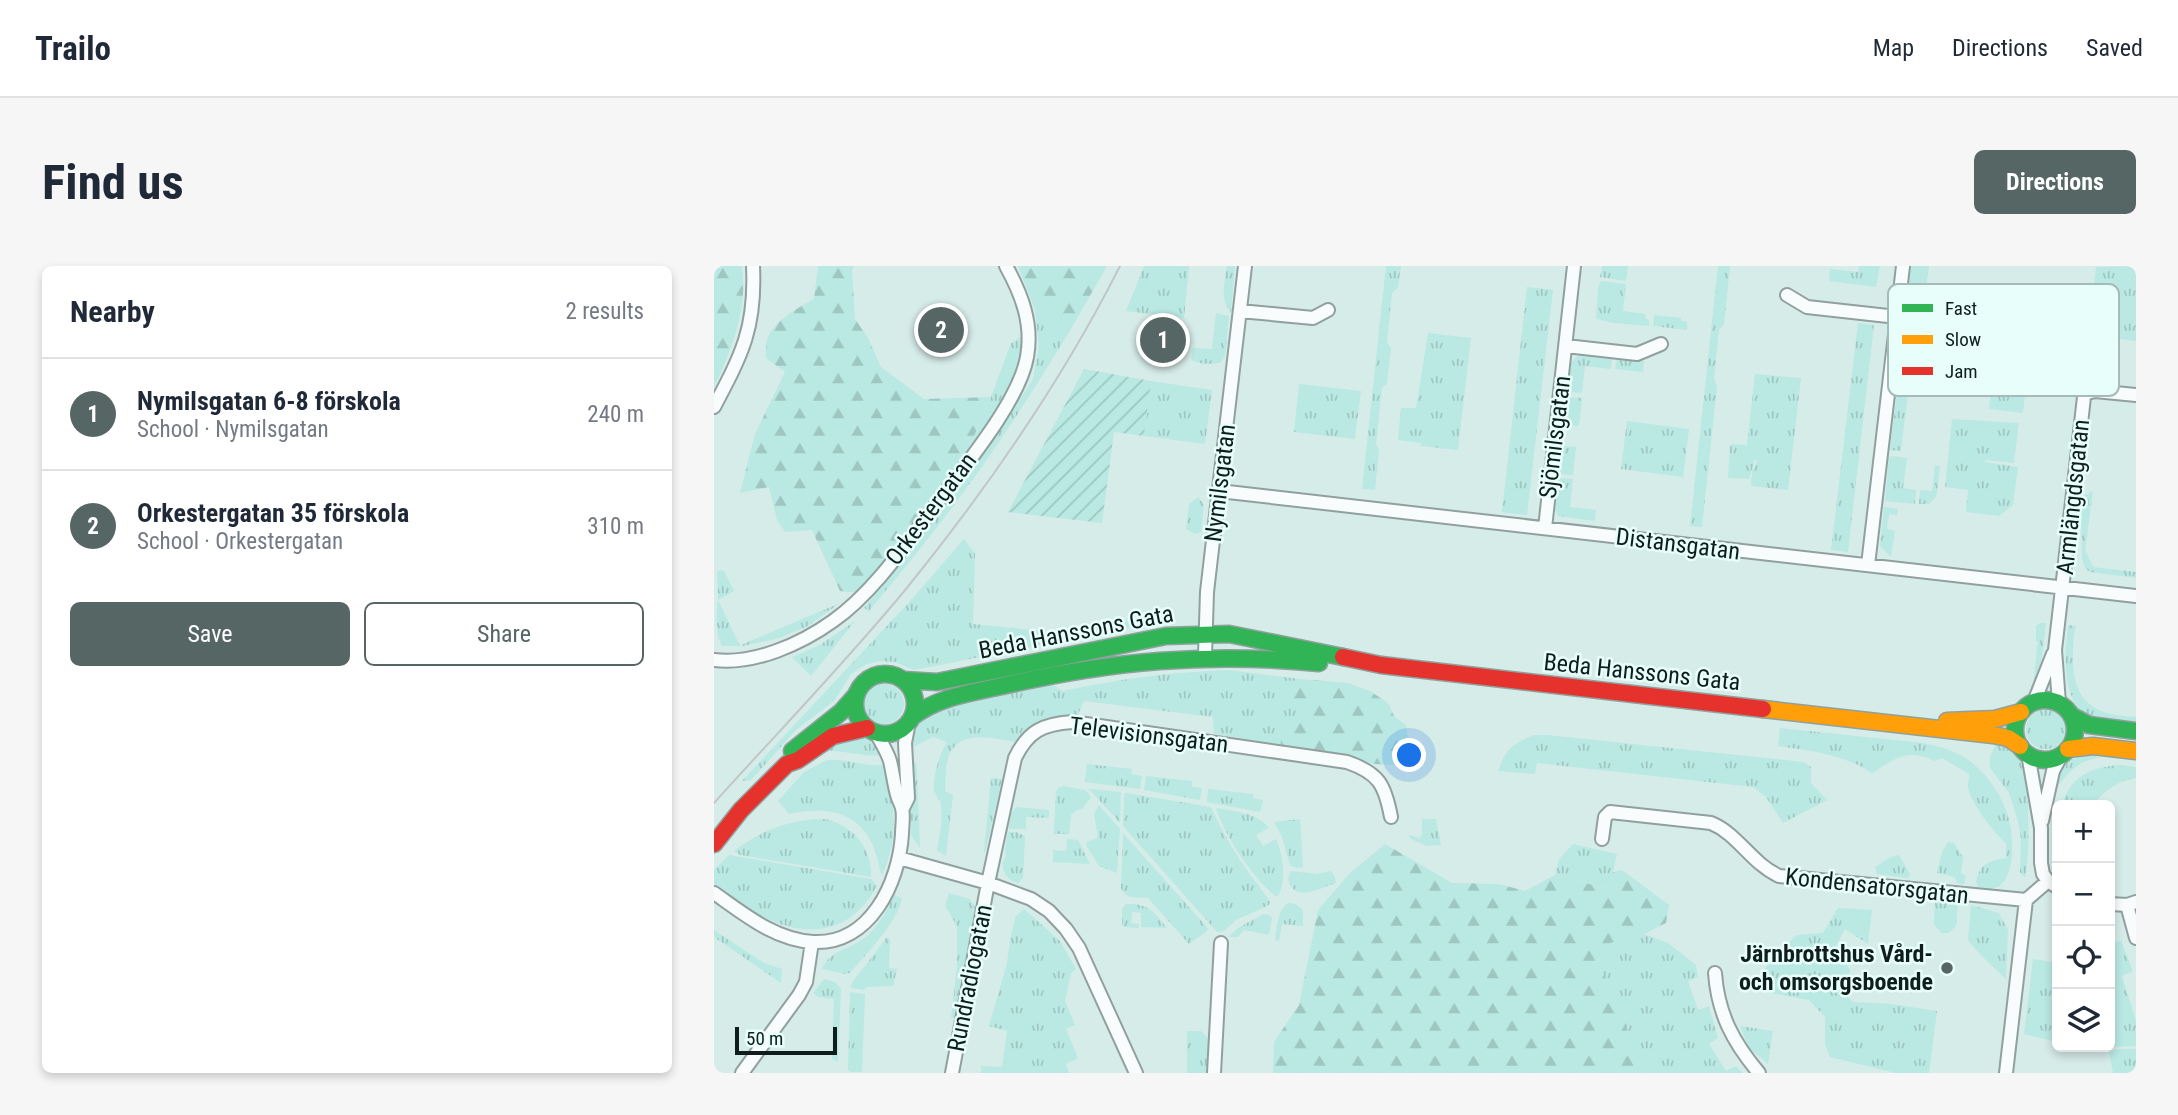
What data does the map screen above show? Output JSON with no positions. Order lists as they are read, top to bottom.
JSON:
{
  "streets": {
    "street": [
      "Sjömilsgatan",
      "Nymilsgatan",
      "Armlängdsgatan",
      "Orkestergatan",
      "Distansgatan",
      "Beda Hanssons Gata",
      "Televisionsgatan",
      "Kondensatorsgatan",
      "Rundradiogatan"
    ]
  },
  "crossings": [
    ["Sjömilsgatan", "Distansgatan"],
    ["Nymilsgatan", "Distansgatan"],
    ["Nymilsgatan", "Beda Hanssons Gata"],
    ["Armlängdsgatan", "Distansgatan"],
    ["Armlängdsgatan", "Beda Hanssons Gata"],
    ["Televisionsgatan", "Rundradiogatan"]
  ],
  "places": ["Järnbrottshus Vård- och omsorgsboende"],
  "legend": ["Fast", "Slow", "Jam"],
  "scale_bar": "50 m",
  "page": {
    "header": "Trailo",
    "nav": ["Map", "Directions", "Saved"],
    "buttons": [
      "Directions",
      ["Save", "Share"]
    ],
    "title": "Find us",
    "heading": ["Nearby", "2 results"],
    "pins": ["2", "1"],
    "list": [
      {
        "mark": "1",
        "name": "Nymilsgatan 6-8 förskola",
        "note": "School · Nymilsgatan",
        "value": "240 m"
      },
      {
        "mark": "2",
        "name": "Orkestergatan 35 förskola",
        "note": "School · Orkestergatan",
        "value": "310 m"
      }
    ],
    "map_buttons": ["+", "−"],
    "scale": "50 m"
  }
}
